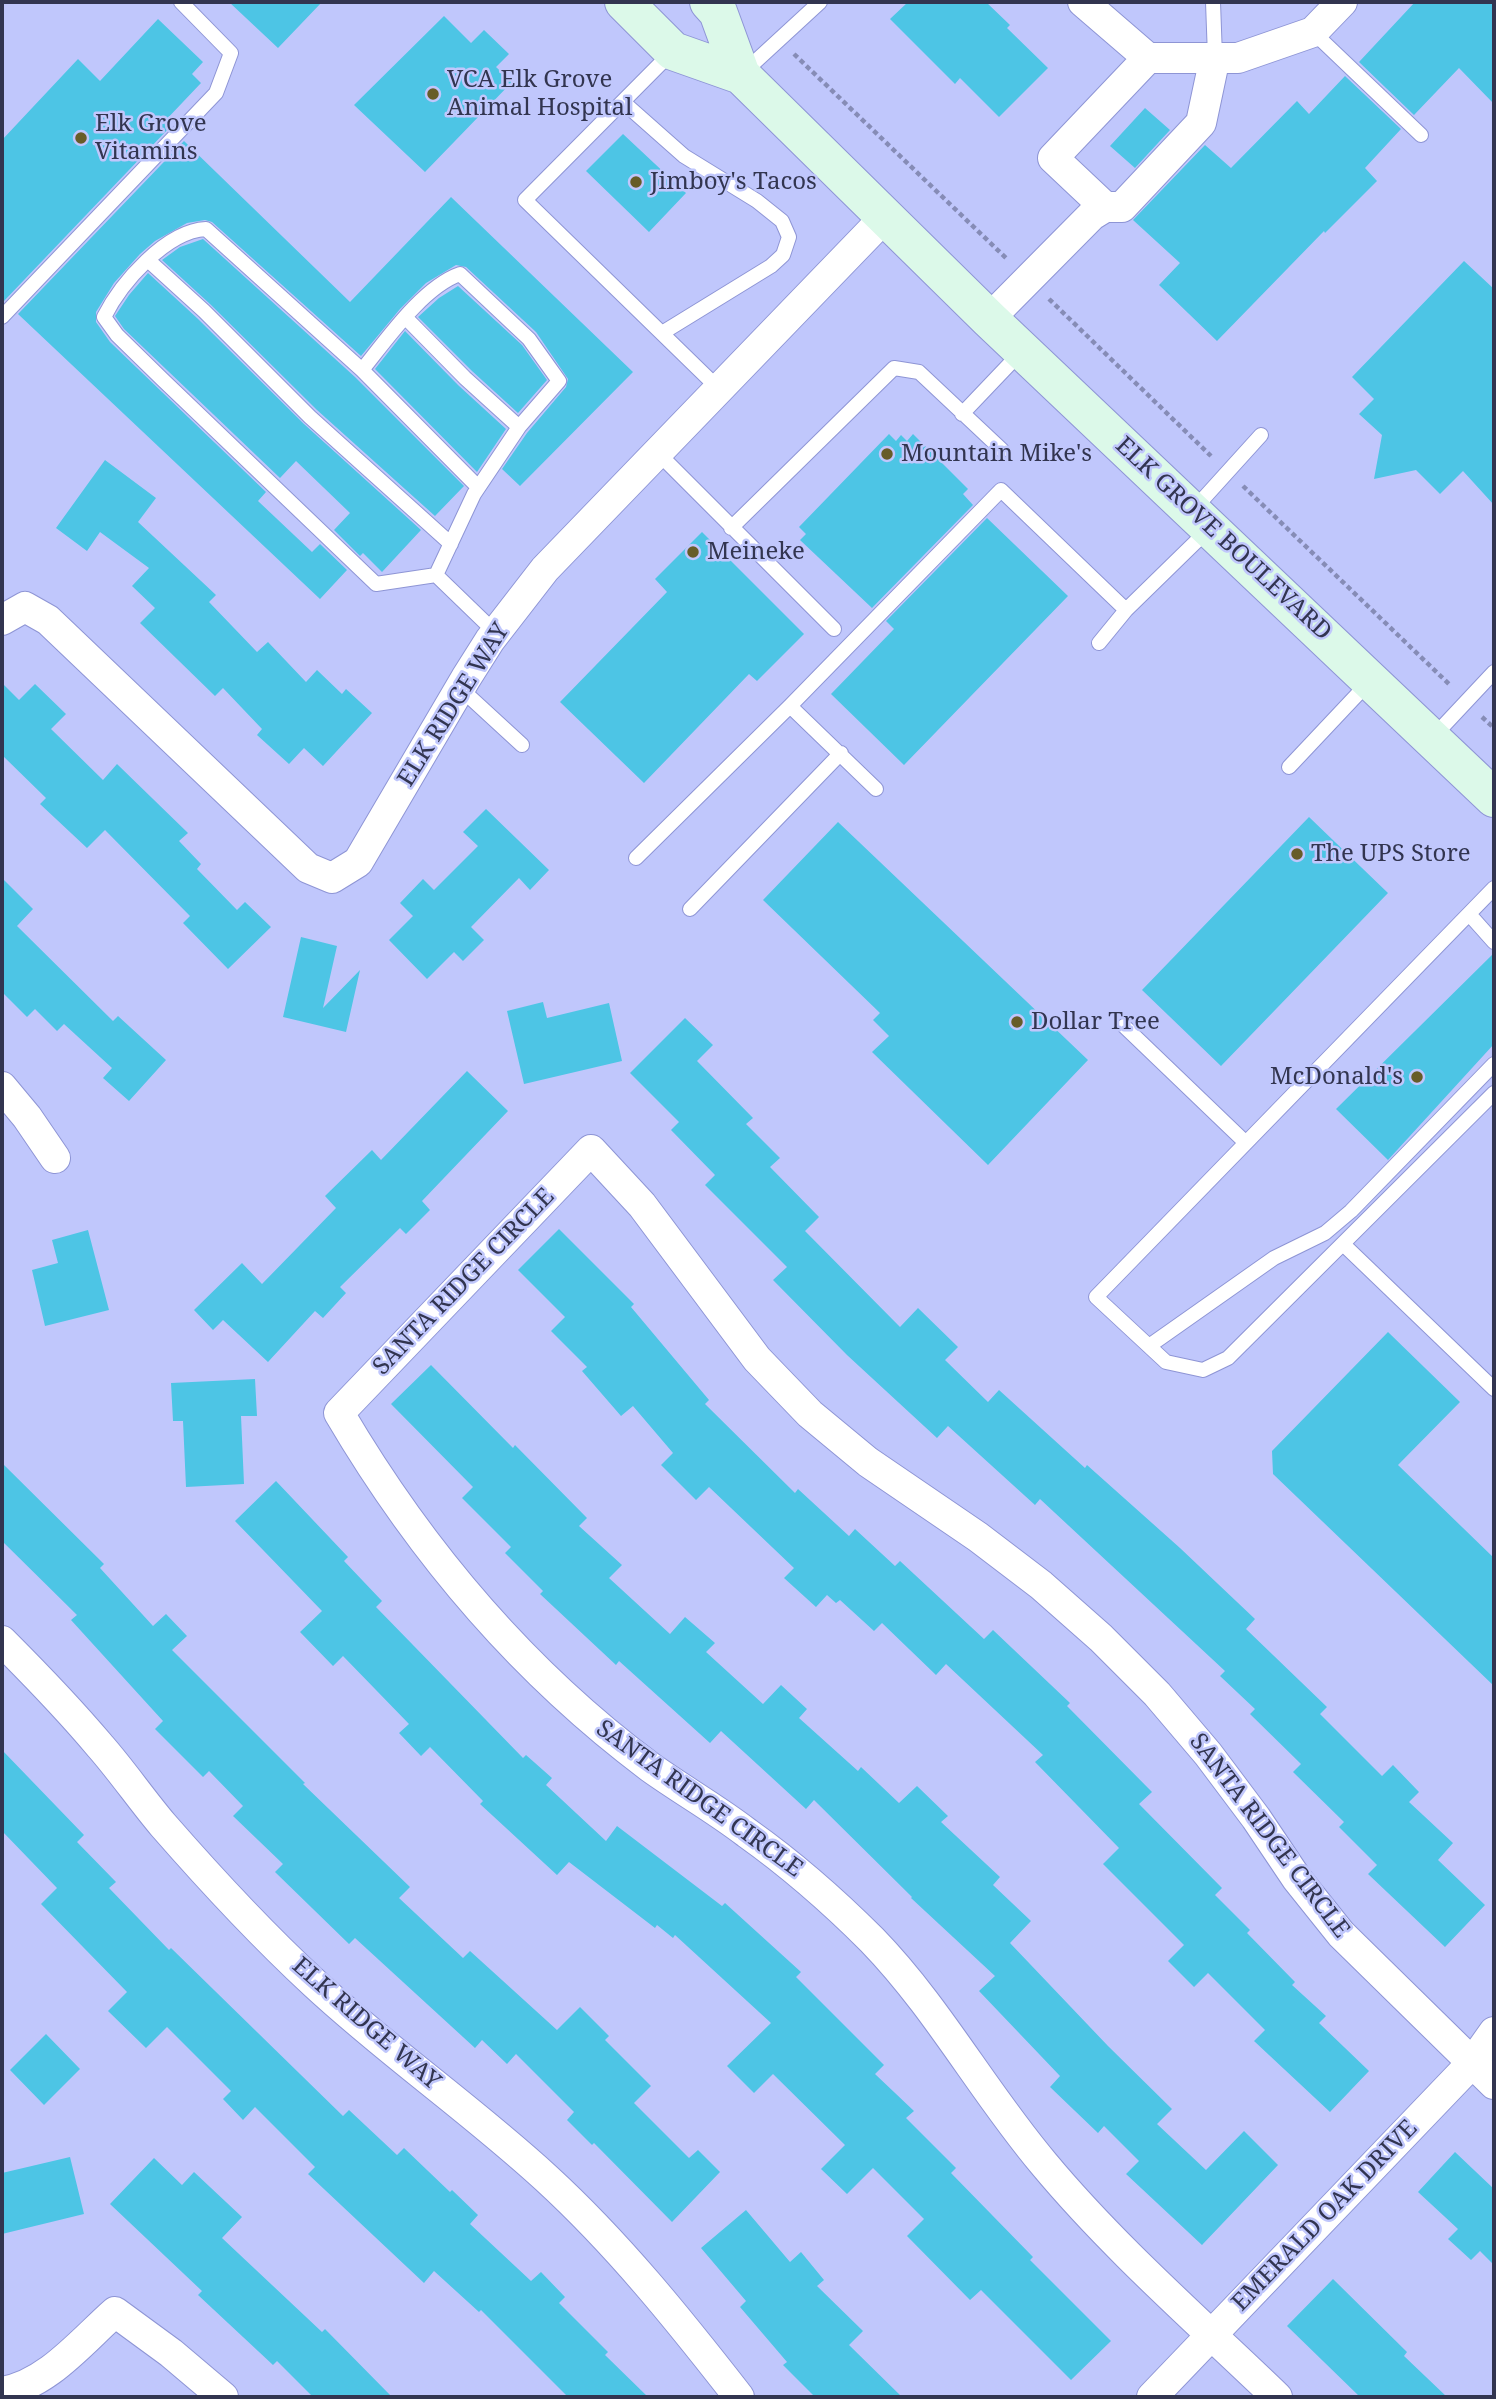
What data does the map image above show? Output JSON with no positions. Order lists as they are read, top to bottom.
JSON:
{
  "streets": {
    "main road": ["ELK GROVE BOULEVARD"],
    "street": ["ELK RIDGE WAY", "SANTA RIDGE CIRCLE", "EMERALD OAK DRIVE"]
  },
  "crossings": [
    ["ELK GROVE BOULEVARD", "ELK RIDGE WAY"],
    ["SANTA RIDGE CIRCLE", "EMERALD OAK DRIVE"]
  ],
  "places": [
    "VCA Elk Grove Animal Hospital",
    "Elk Grove Vitamins",
    "Jimboy's Tacos",
    "Mountain Mike's",
    "Meineke",
    "The UPS Store",
    "Dollar Tree",
    "McDonald's"
  ]
}
